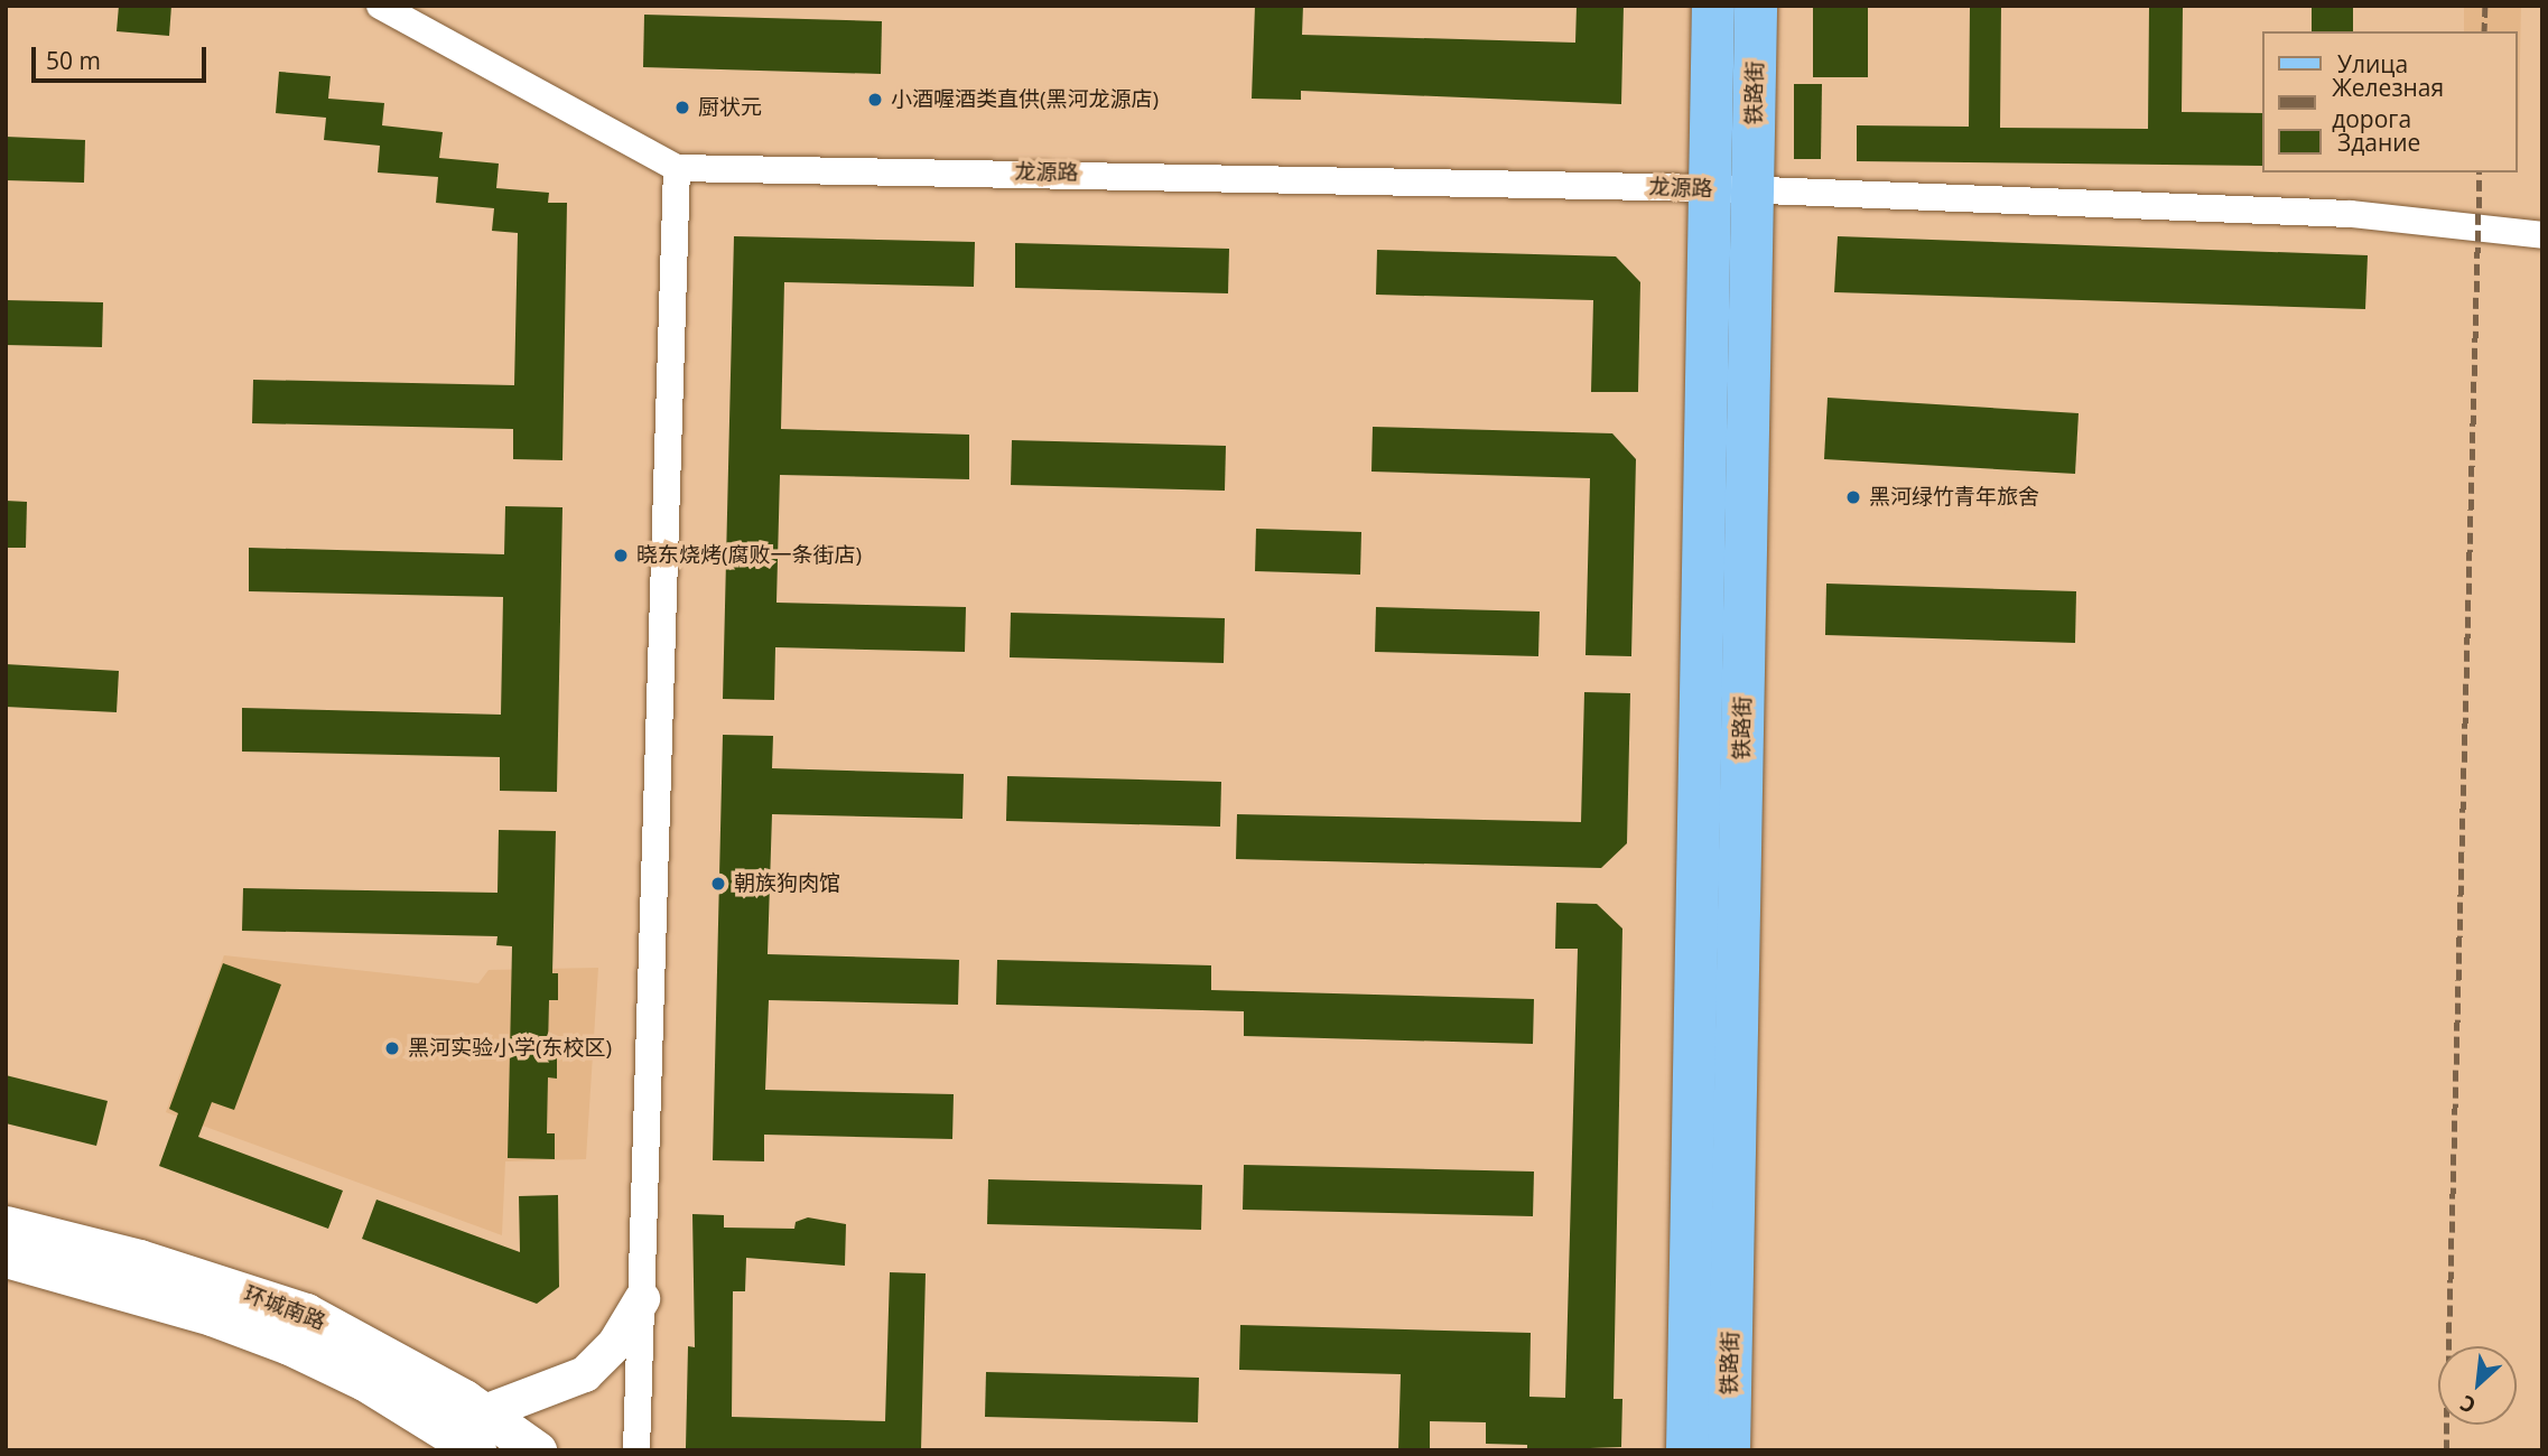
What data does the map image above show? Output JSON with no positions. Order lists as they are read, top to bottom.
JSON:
{
  "streets": {
    "main road": ["铁路街", "环城南路"],
    "street": ["龙源路"]
  },
  "crossings": [
    ["铁路街", "龙源路"]
  ],
  "places": [
    "小酒喔酒类直供(黑河龙源店)",
    "厨状元",
    "黑河绿竹青年旅舍",
    "晓东烧烤(腐败一条街店)",
    "朝族狗肉馆",
    "黑河实验小学(东校区)"
  ],
  "legend": ["Улица", "Железная дорога", "Здание"],
  "scale_bar": "50 m",
  "north": "bottom left"
}
